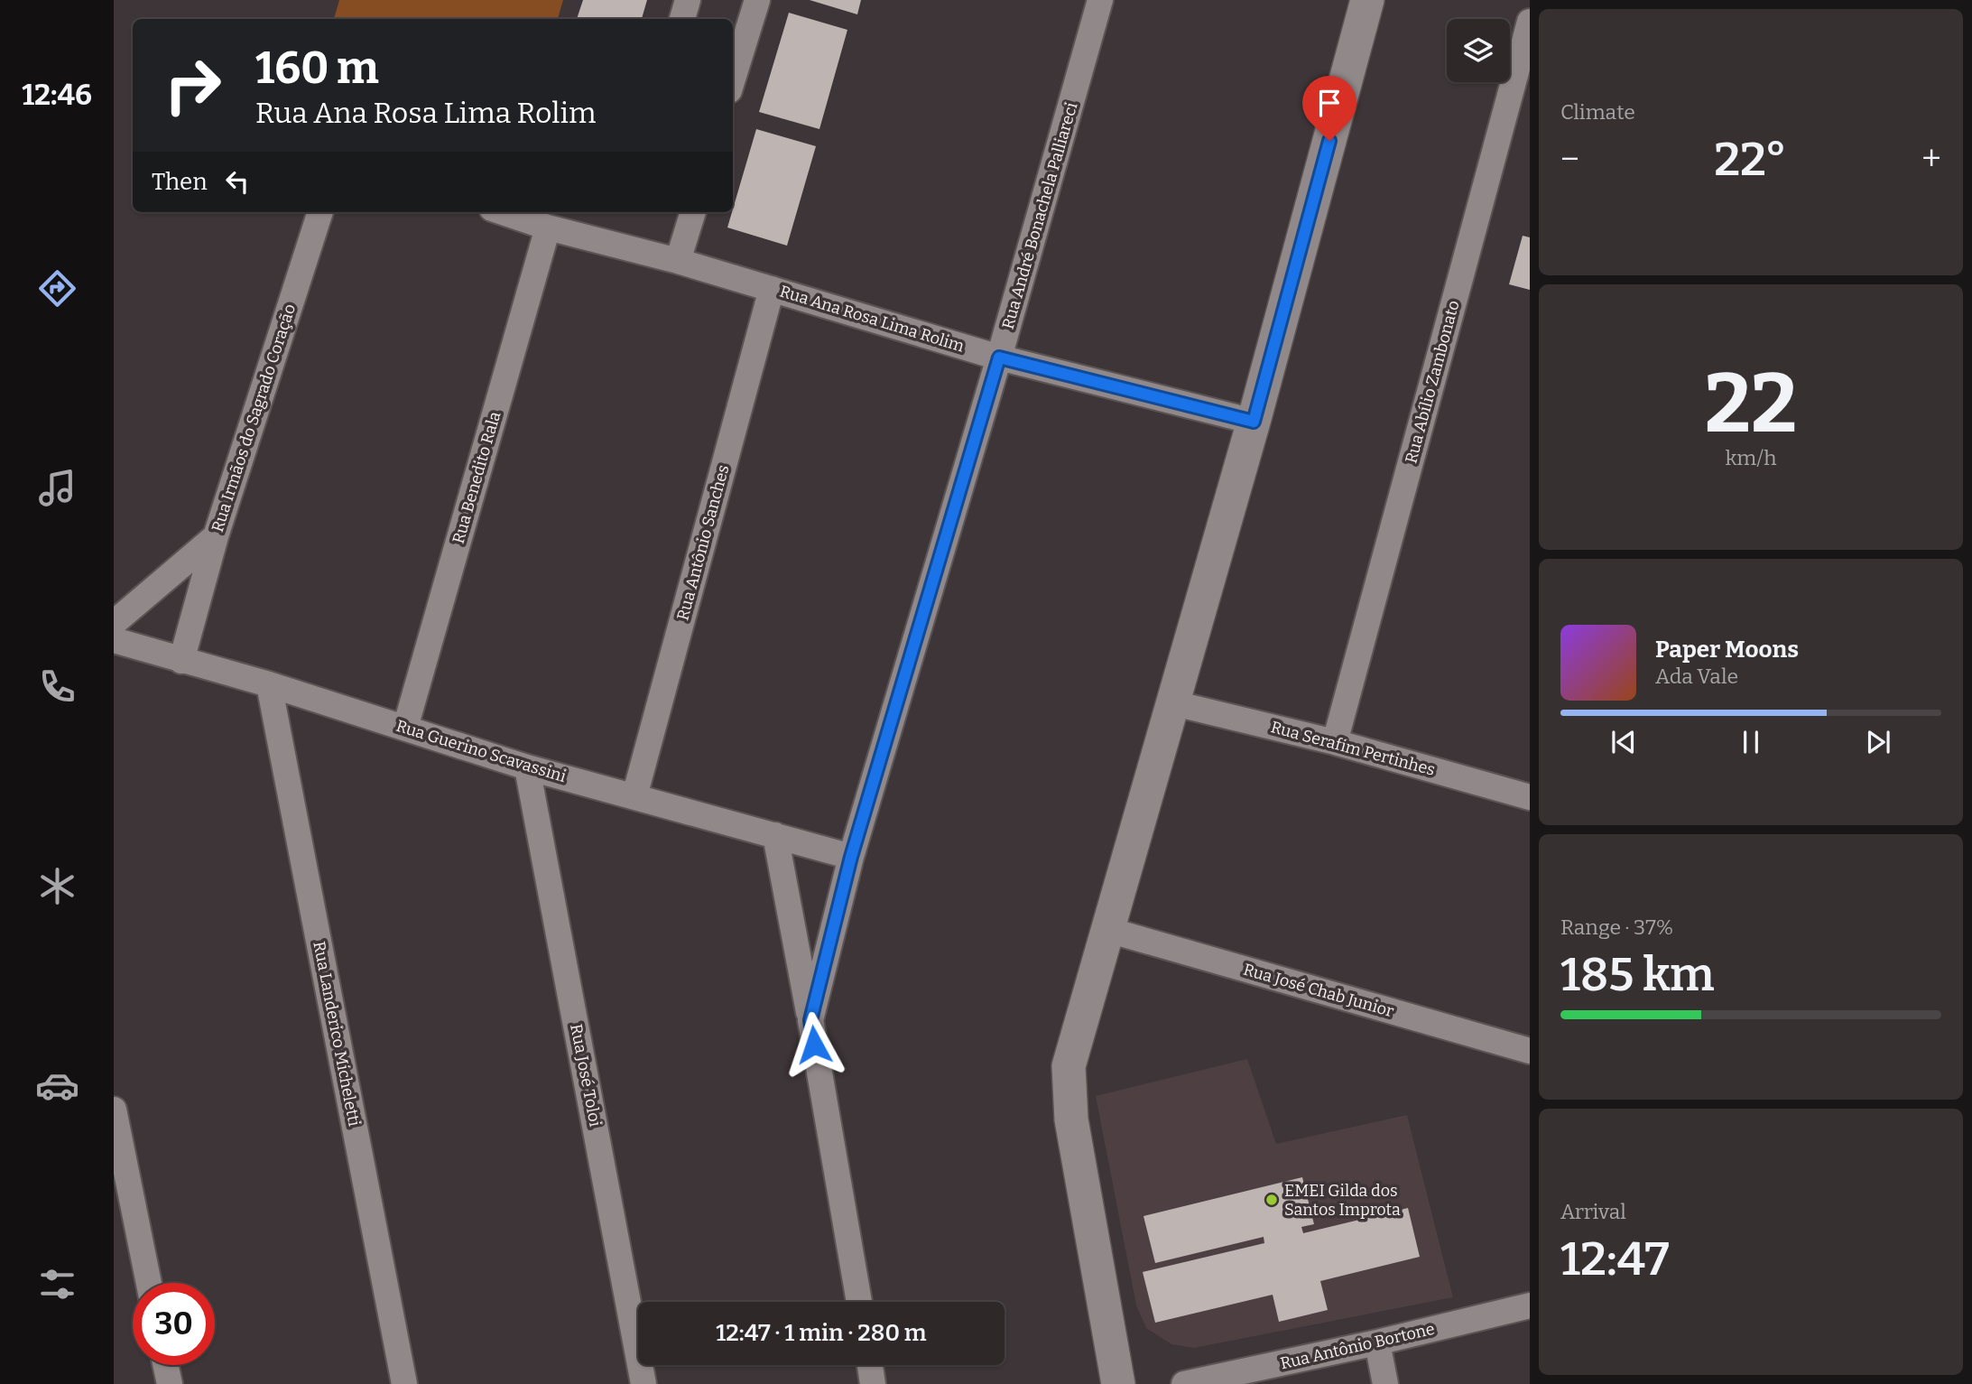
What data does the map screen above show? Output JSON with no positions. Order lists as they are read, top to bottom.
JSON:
{
  "streets": {
    "street": [
      "Rua André Bonachela Palliareci",
      "Rua Ana Rosa Lima Rolim",
      "Rua Abílio Zambonato",
      "Rua Irmãos do Sagrado Coração",
      "Rua Benedito Rala",
      "Rua Antônio Sanches",
      "Rua Serafim Pertinhes",
      "Rua Guerino Scavassini",
      "Rua José Chab Junior",
      "Rua Landerico Micheletti",
      "Rua José Toloi",
      "Rua Antônio Bortone"
    ]
  },
  "crossings": [
    ["Rua André Bonachela Palliareci", "Rua Ana Rosa Lima Rolim"],
    ["Rua André Bonachela Palliareci", "Rua Guerino Scavassini"],
    ["Rua Ana Rosa Lima Rolim", "Rua Benedito Rala"],
    ["Rua Ana Rosa Lima Rolim", "Rua Antônio Sanches"],
    ["Rua Abílio Zambonato", "Rua Serafim Pertinhes"],
    ["Rua Benedito Rala", "Rua Guerino Scavassini"],
    ["Rua Antônio Sanches", "Rua Guerino Scavassini"],
    ["Rua Guerino Scavassini", "Rua Landerico Micheletti"],
    ["Rua Guerino Scavassini", "Rua José Toloi"]
  ],
  "places": ["EMEI Gilda dos Santos Improta"],
  "page": {
    "tabs": "12:46",
    "tile": [
      "Climate",
      ["22", "km/h"],
      ["Range · 37%", "185 km"],
      ["Arrival", "12:47"]
    ],
    "turn": ["160 m", "Rua Ana Rosa Lima Rolim"],
    "heat": ["−", "22°", "+"],
    "then": "Then",
    "song": ["Paper Moons", "Ada Vale"],
    "limit": "30",
    "trip": "12:47 · 1 min · 280 m"
  }
}
